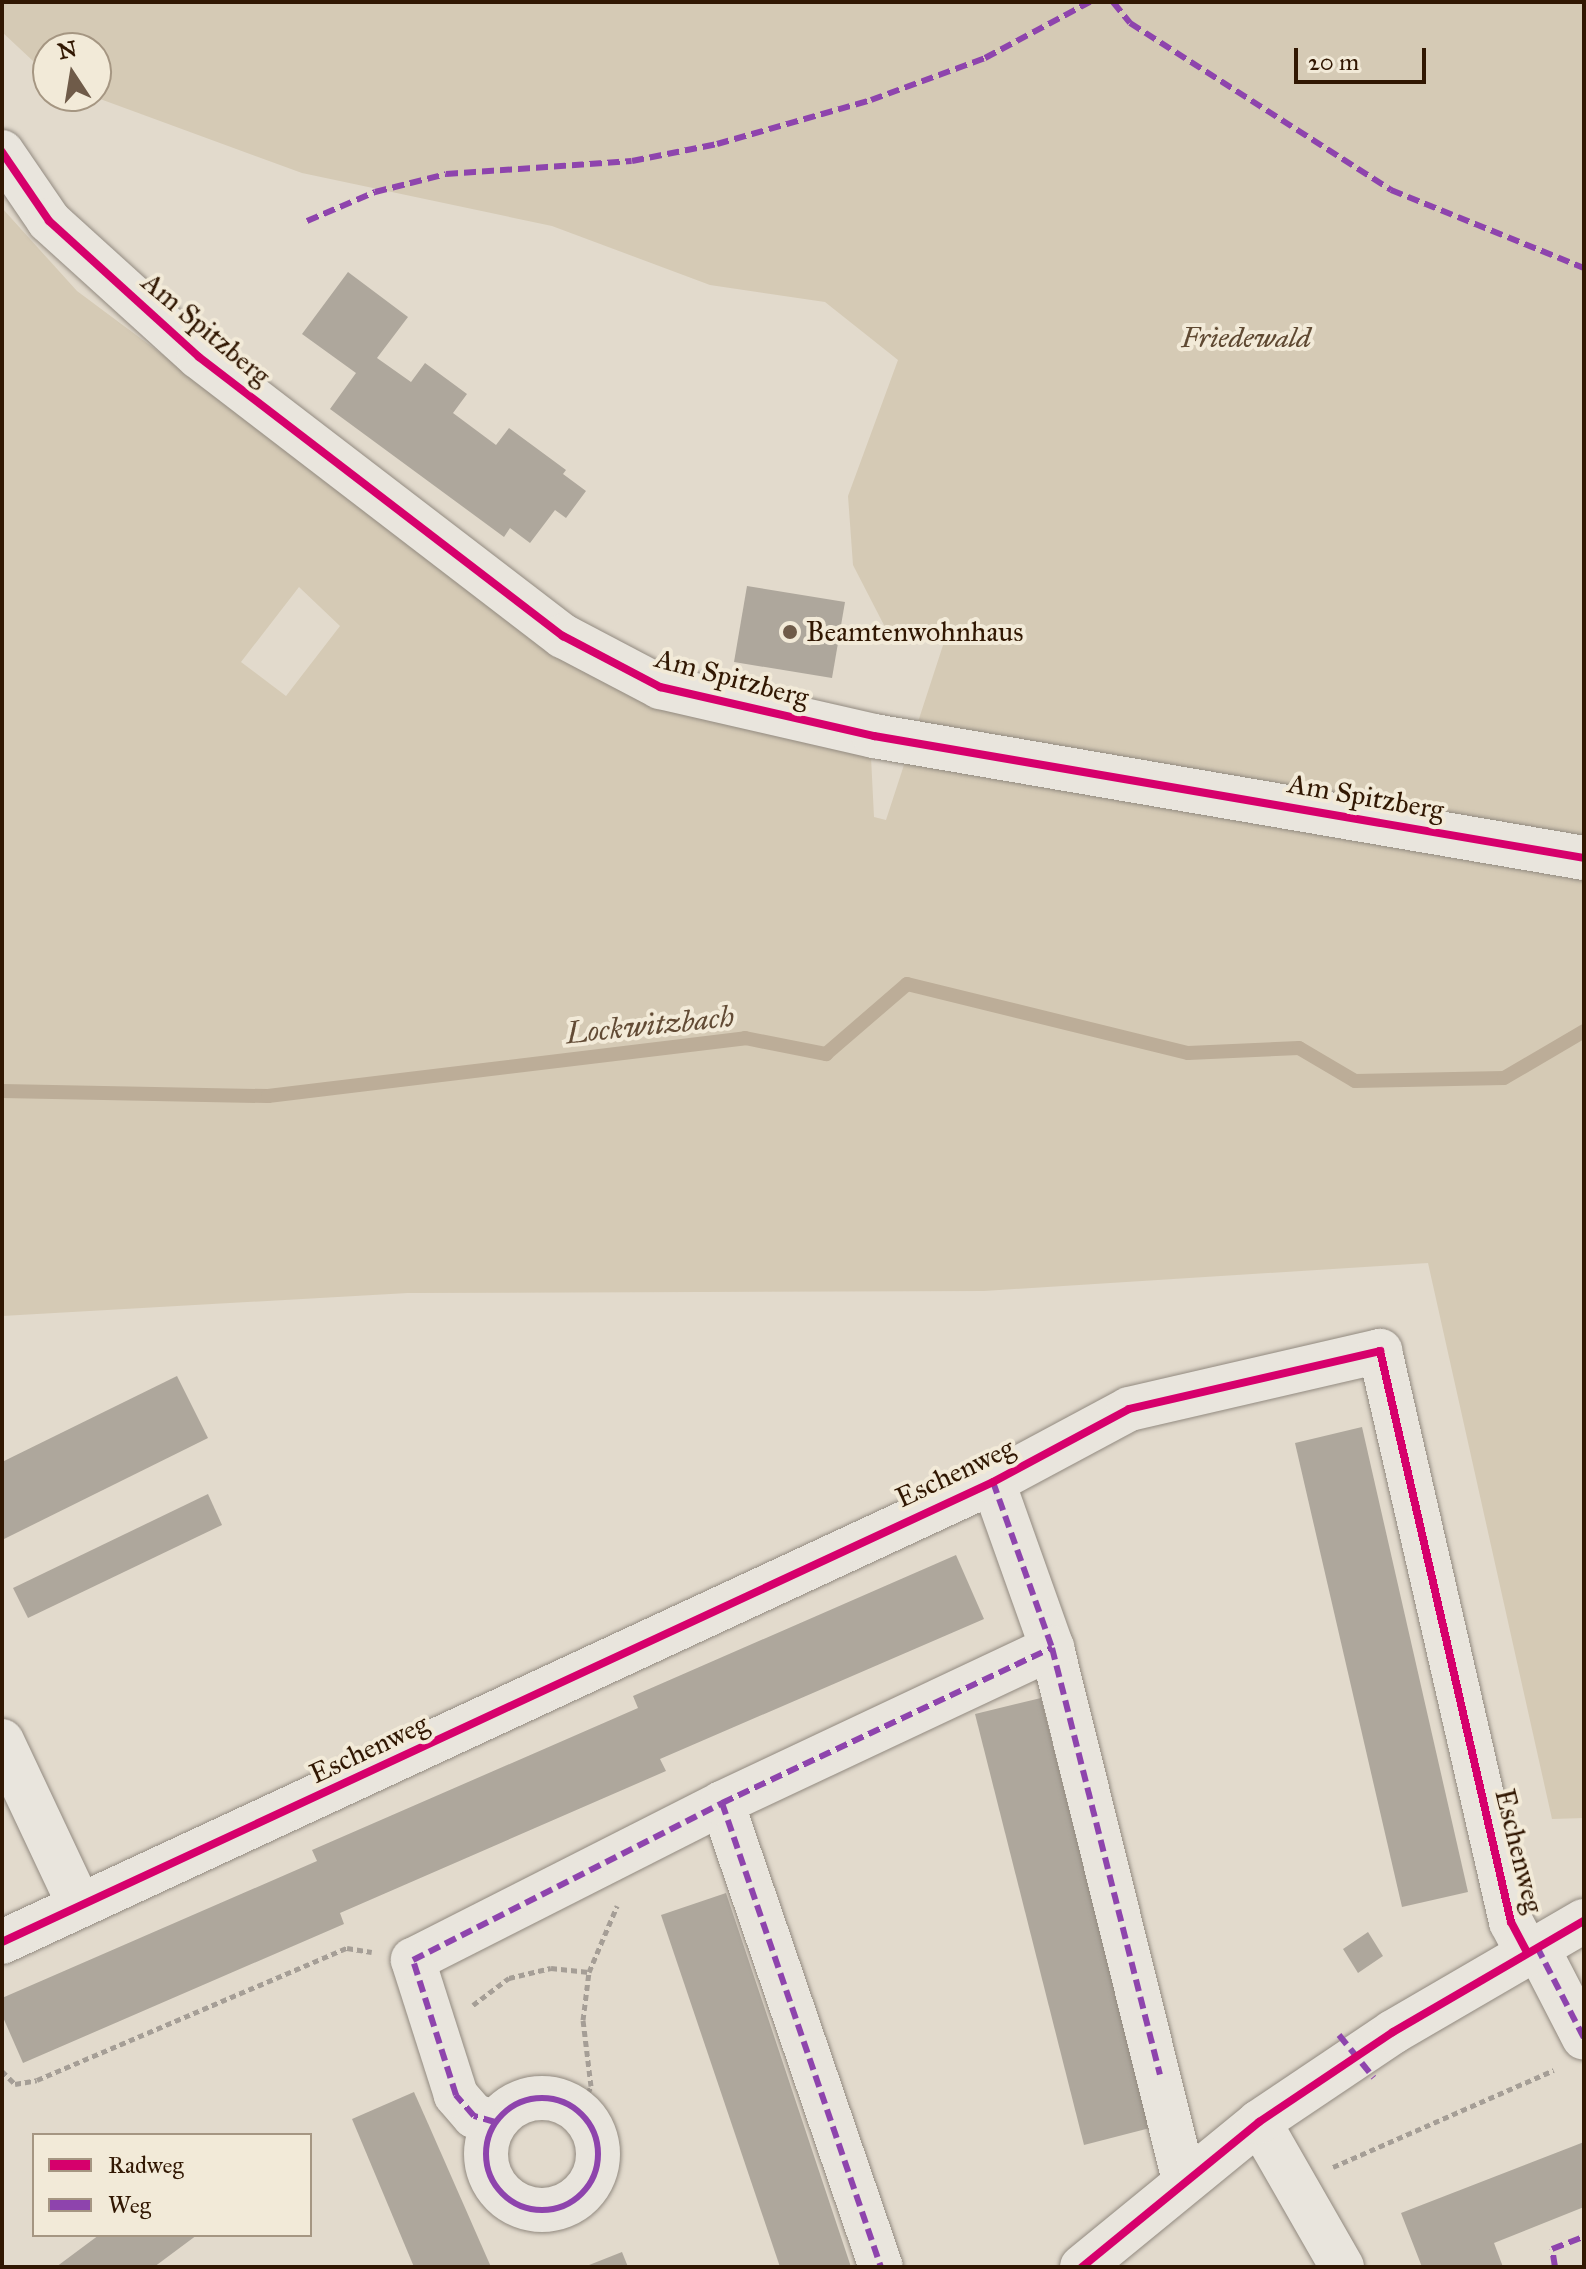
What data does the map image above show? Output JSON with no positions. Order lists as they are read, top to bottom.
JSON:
{
  "streets": {
    "street": ["Am Spitzberg", "Eschenweg"]
  },
  "water": ["Lockwitzbach"],
  "parks": ["Friedewald"],
  "places": ["Beamtenwohnhaus"],
  "legend": ["Radweg", "Weg"],
  "scale_bar": "20 m",
  "north": "top"
}
